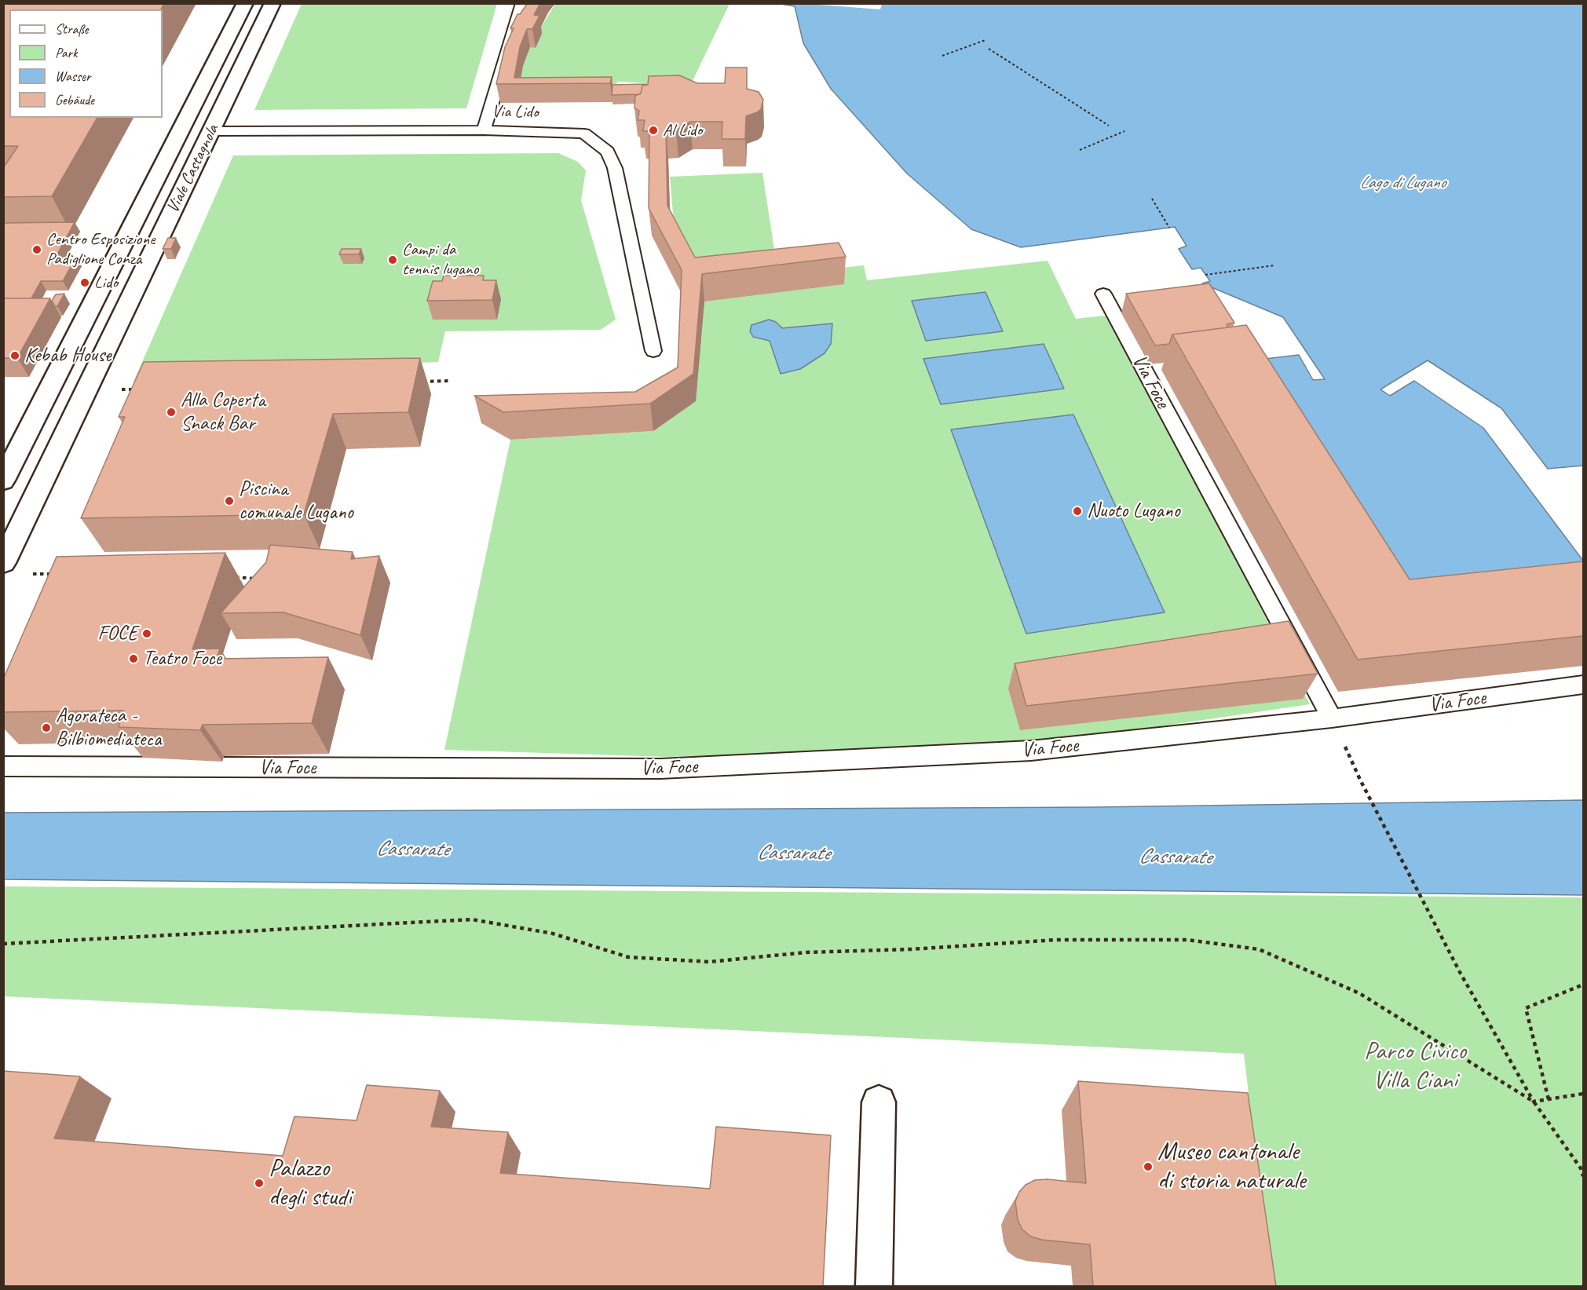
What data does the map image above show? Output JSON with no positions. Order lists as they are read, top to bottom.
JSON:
{
  "streets": {
    "main road": ["Viale Castagnola"],
    "lane": ["Via Lido", "Via Foce"]
  },
  "crossings": [
    ["Via Lido", "Viale Castagnola"]
  ],
  "water": ["Lago di Lugano", "Cassarate"],
  "parks": ["Parco Civico Villa Ciani"],
  "places": [
    "Al Lido",
    "Centro Esposizione Padiglione Conza",
    "Campi da tennis lugano",
    "Lido",
    "Kebab House",
    "Alla Coperta Snack Bar",
    "Piscina comunale Lugano",
    "Nuoto Lugano",
    "FOCE",
    "Teatro Foce",
    "Agorateca - Bilbiomediateca",
    "Museo cantonale di storia naturale",
    "Palazzo degli studi"
  ],
  "legend": [
    "Straße",
    "Park",
    "Wasser",
    "Gebäude"
  ]
}
